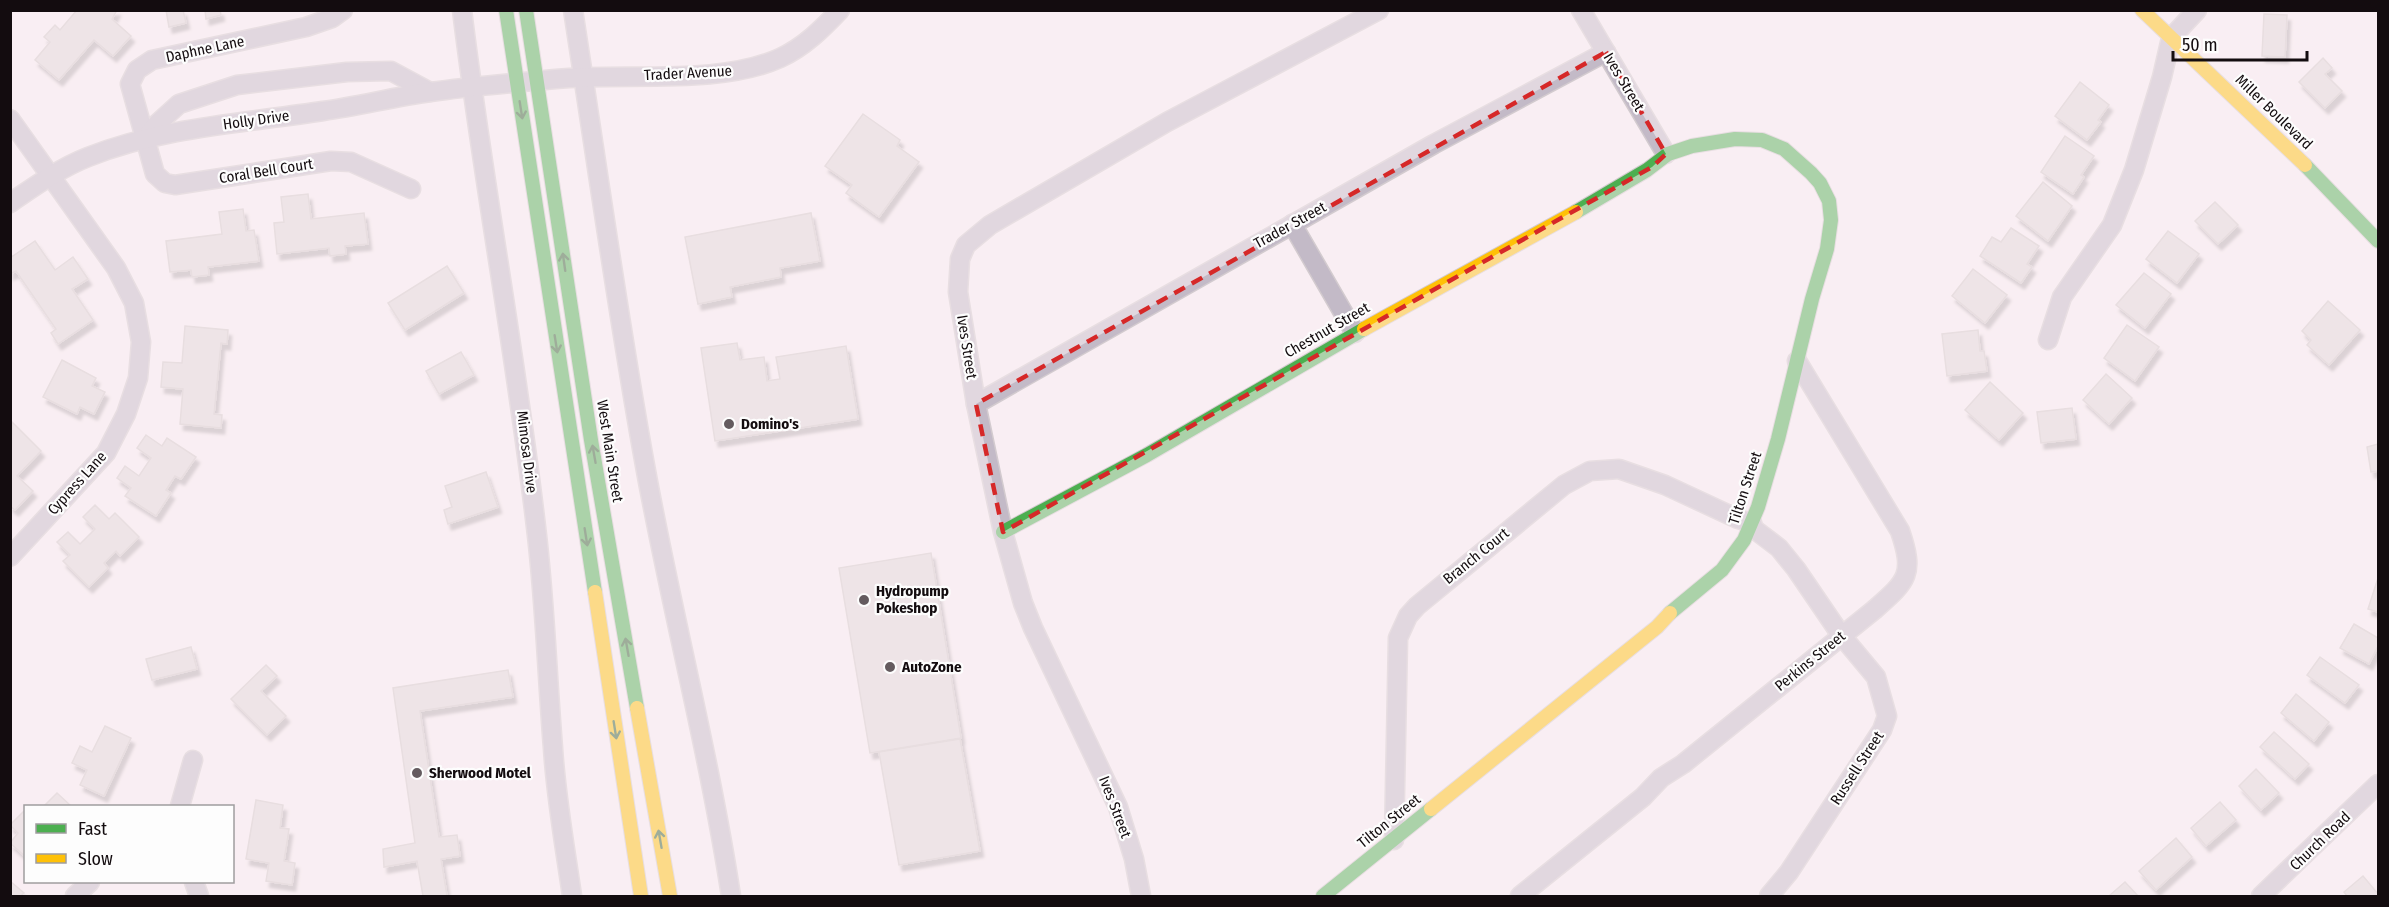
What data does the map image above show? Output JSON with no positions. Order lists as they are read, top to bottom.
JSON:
{
  "streets": {
    "street": [
      "Daphne Lane",
      "Trader Avenue",
      "Ives Street",
      "Miller Boulevard",
      "Holly Drive",
      "Coral Bell Court",
      "Trader Street",
      "Chestnut Street",
      "West Main Street",
      "Mimosa Drive",
      "Cypress Lane",
      "Tilton Street",
      "Branch Court",
      "Perkins Street",
      "Russell Street",
      "Church Road"
    ]
  },
  "crossings": [
    ["Daphne Lane", "Holly Drive"],
    ["Daphne Lane", "Coral Bell Court"],
    ["Trader Avenue", "Holly Drive"],
    ["Trader Avenue", "West Main Street"],
    ["Ives Street", "Trader Street"],
    ["Ives Street", "Chestnut Street"],
    ["Ives Street", "Tilton Street"],
    ["Holly Drive", "Coral Bell Court"],
    ["Holly Drive", "Mimosa Drive"],
    ["Holly Drive", "Cypress Lane"],
    ["Chestnut Street", "Tilton Street"],
    ["Tilton Street", "Branch Court"],
    ["Tilton Street", "Perkins Street"],
    ["Tilton Street", "Russell Street"],
    ["Branch Court", "Russell Street"],
    ["Perkins Street", "Russell Street"]
  ],
  "places": [
    "Domino's",
    "Hydropump Pokeshop",
    "AutoZone",
    "Sherwood Motel"
  ],
  "legend": ["Fast", "Slow"],
  "scale_bar": "50 m"
}
